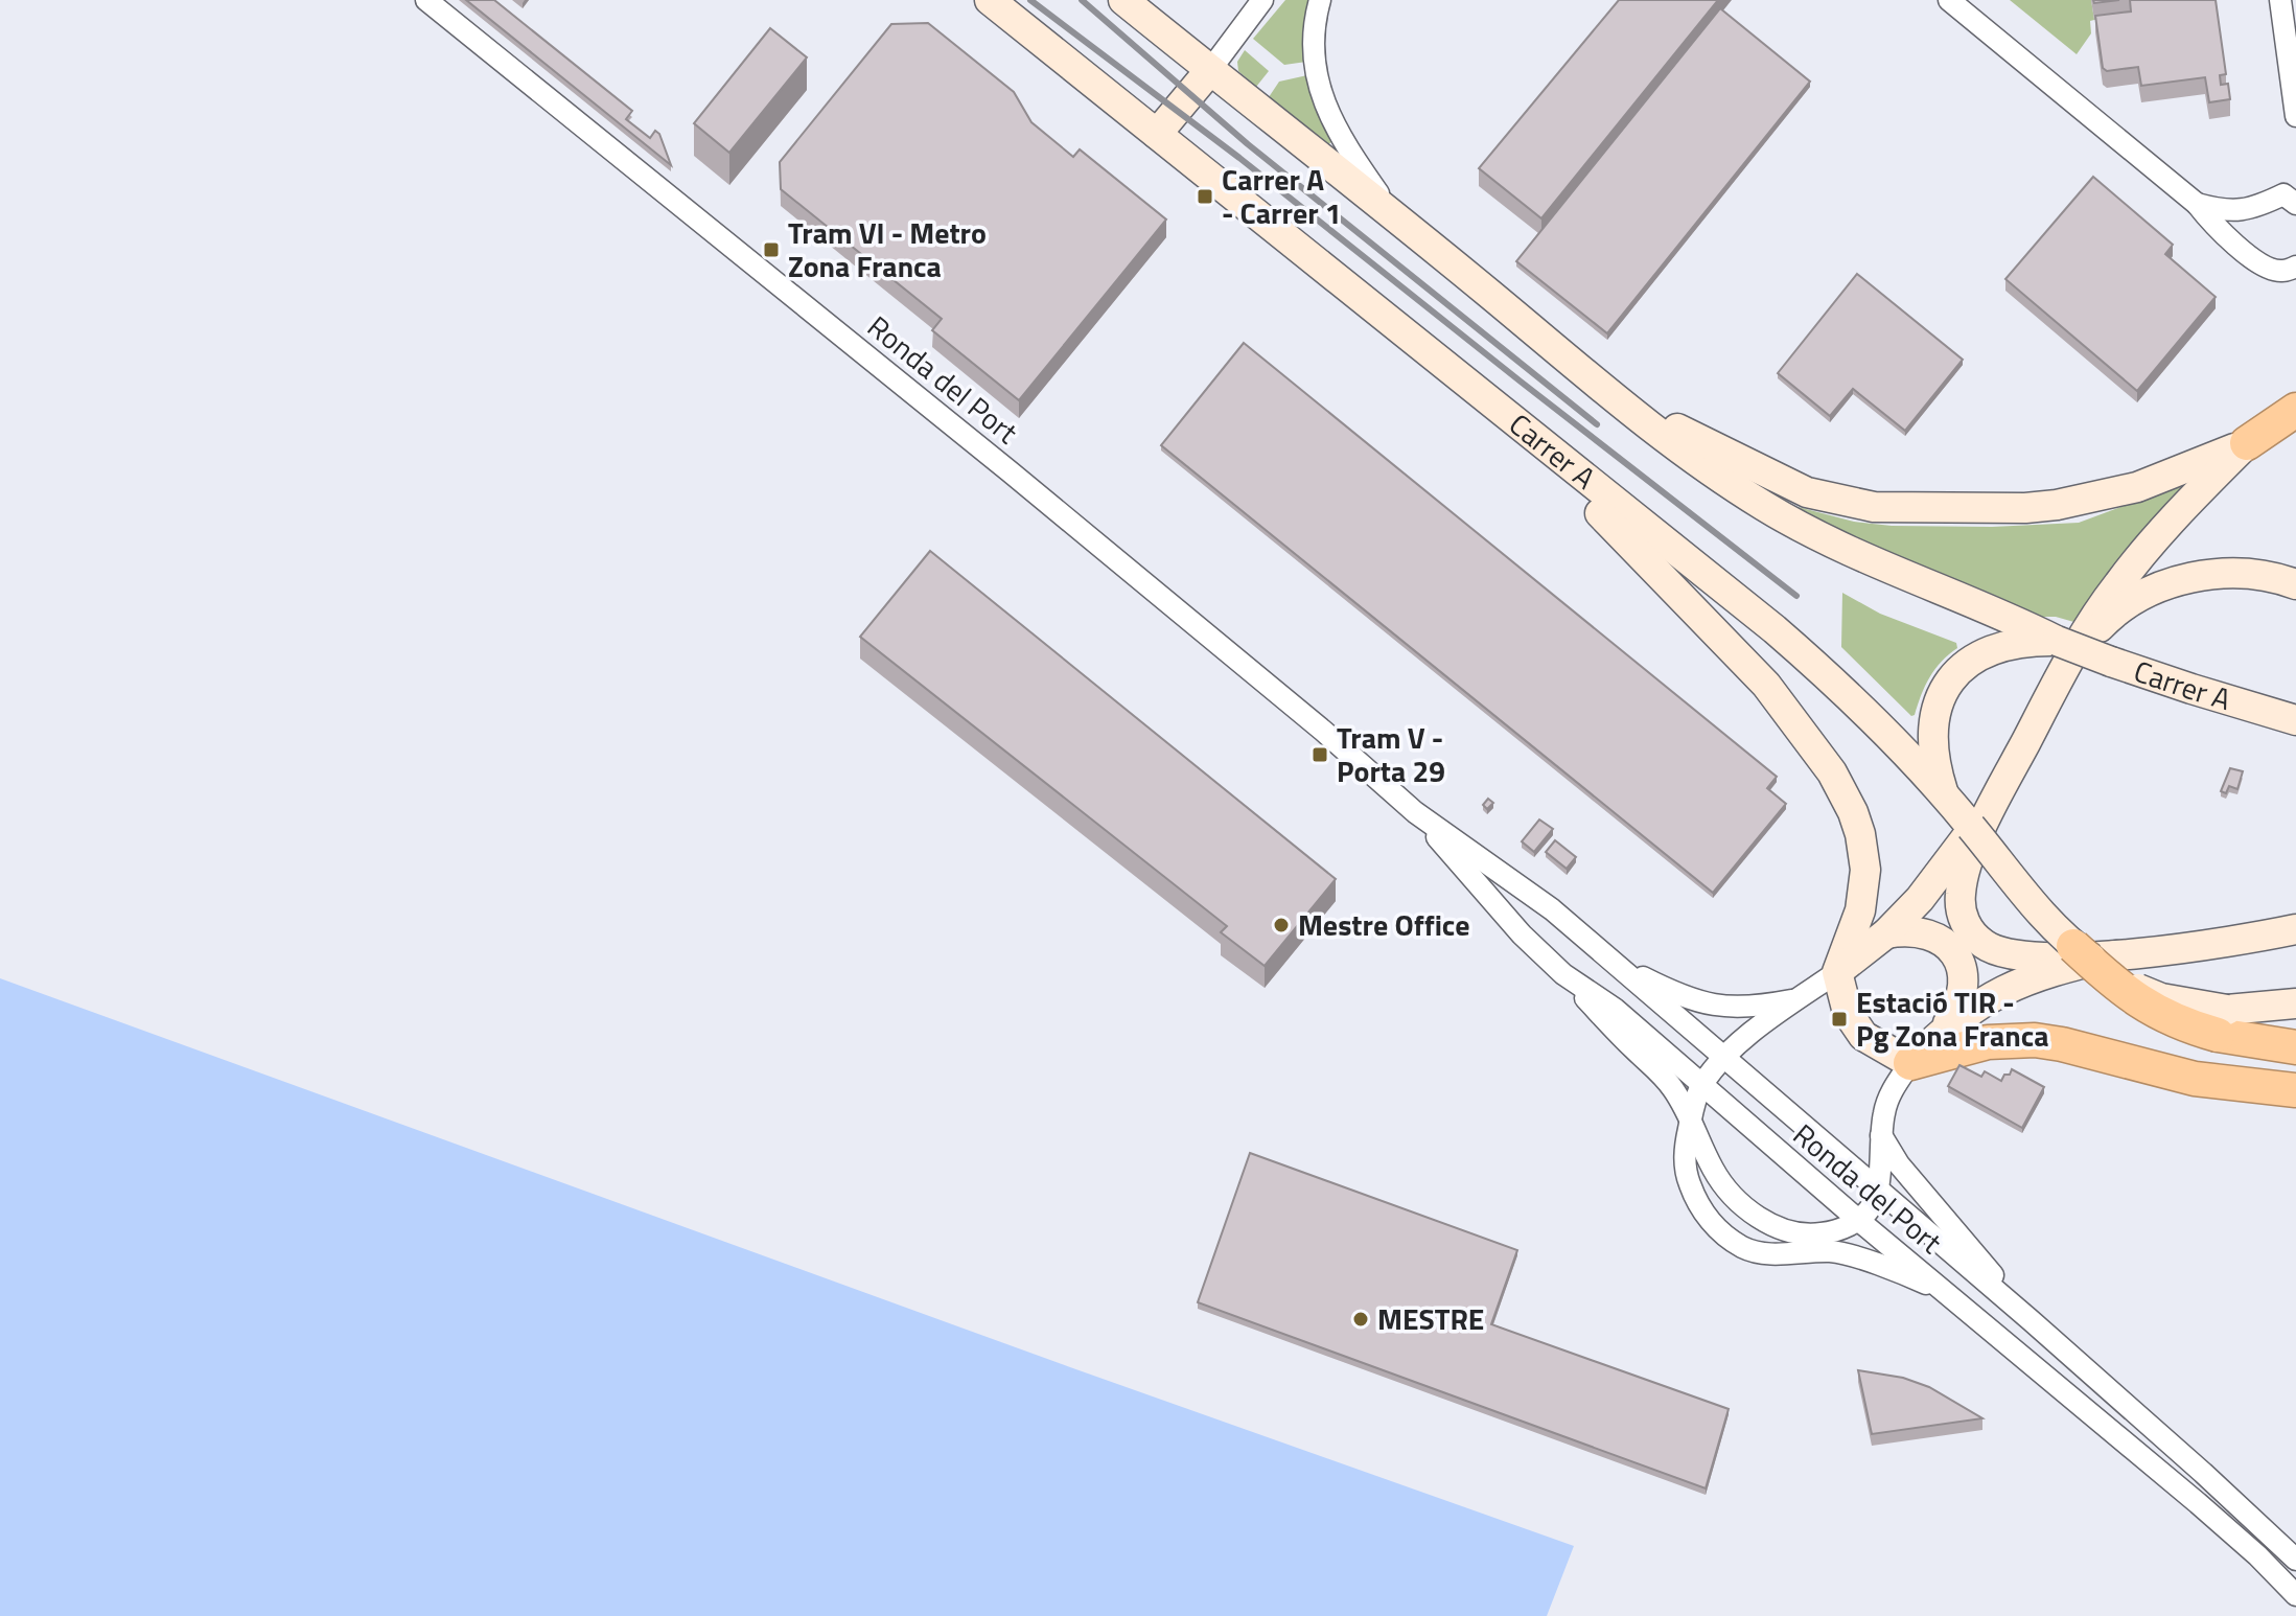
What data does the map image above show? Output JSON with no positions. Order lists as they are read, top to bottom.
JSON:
{
  "streets": {
    "main road": ["Carrer A"],
    "street": ["Ronda del Port"]
  },
  "places": {
    "transit": [
      "Carrer A - Carrer 1",
      "Tram VI - Metro Zona Franca",
      "Tram V - Porta 29",
      "Estació TIR - Pg Zona Franca"
    ],
    "other": ["Mestre Office", "MESTRE"]
  }
}
